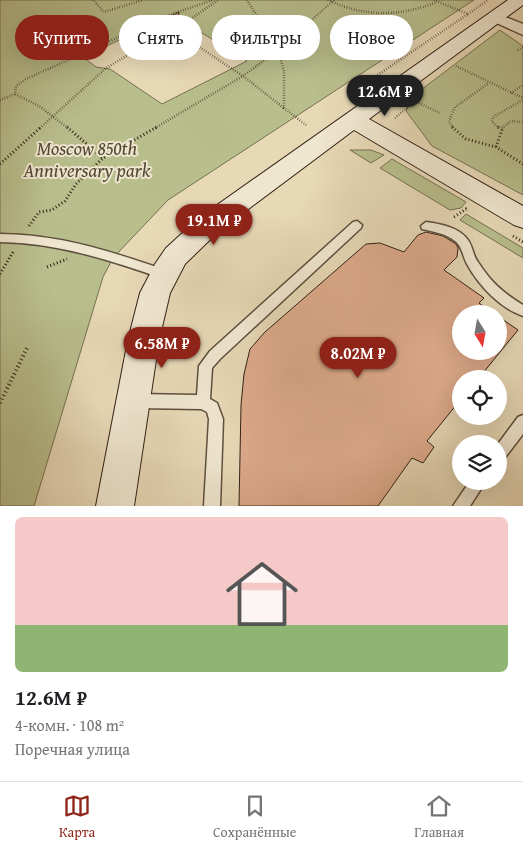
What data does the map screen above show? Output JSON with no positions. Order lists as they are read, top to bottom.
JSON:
{
  "parks": ["Moscow 850th Anniversary park"],
  "north": "bottom",
  "page": {
    "chip": [
      "Купить",
      "Снять",
      "Фильтры",
      "Новое"
    ],
    "price": [
      "12.6M ₽",
      "19.1M ₽",
      "6.58M ₽",
      "8.02M ₽"
    ],
    "list": [
      {
        "name": "12.6M ₽",
        "note": "4-комн. · 108 m² · Поречная улица"
      }
    ],
    "tabs": ["Карта", "Сохранённые", "Главная"]
  }
}
